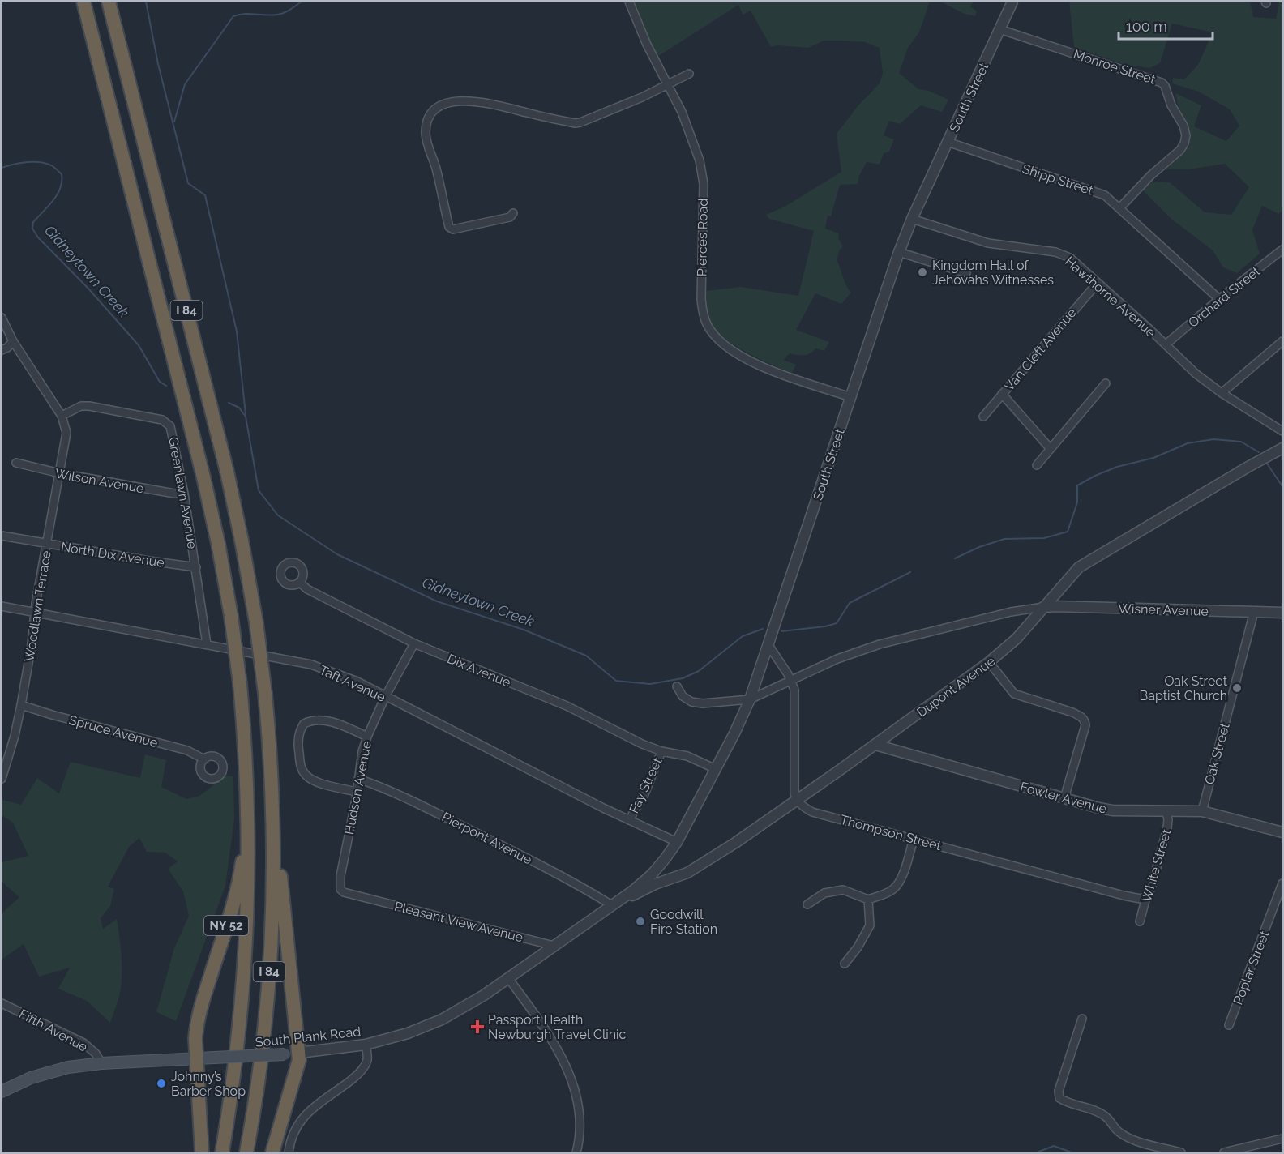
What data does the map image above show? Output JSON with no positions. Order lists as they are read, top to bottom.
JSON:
{
  "streets": {
    "highway": ["I 84", "NY 52"],
    "main road": ["South Plank Road"],
    "street": [
      "Monroe Street",
      "South Street",
      "Shipp Street",
      "Pierces Road",
      "Hawthorne Avenue",
      "Orchard Street",
      "Van Cleft Avenue",
      "Wilson Avenue",
      "Greenlawn Avenue",
      "North Dix Avenue",
      "Woodlawn Terrace",
      "Wisner Avenue",
      "Dix Avenue",
      "Taft Avenue",
      "Dupont Avenue",
      "Spruce Avenue",
      "Oak Street",
      "Fay Street",
      "Hudson Avenue",
      "Fowler Avenue",
      "Thompson Street",
      "Pierpont Avenue",
      "White Street",
      "Pleasant View Avenue",
      "Poplar Street",
      "Fifth Avenue"
    ]
  },
  "crossings": [
    ["Monroe Street", "South Street"],
    ["Monroe Street", "Shipp Street"],
    ["South Street", "Shipp Street"],
    ["South Street", "Pierces Road"],
    ["South Street", "Hawthorne Avenue"],
    ["South Street", "Dix Avenue"],
    ["South Street", "Taft Avenue"],
    ["South Street", "Dupont Avenue"],
    ["South Street", "Pierpont Avenue"],
    ["South Street", "South Plank Road"],
    ["Shipp Street", "Orchard Street"],
    ["Hawthorne Avenue", "Orchard Street"],
    ["Hawthorne Avenue", "Van Cleft Avenue"],
    ["I 84", "NY 52"],
    ["Wilson Avenue", "Greenlawn Avenue"],
    ["Wilson Avenue", "Woodlawn Terrace"],
    ["Greenlawn Avenue", "North Dix Avenue"],
    ["Greenlawn Avenue", "Woodlawn Terrace"],
    ["Greenlawn Avenue", "Taft Avenue"],
    ["North Dix Avenue", "Woodlawn Terrace"],
    ["Woodlawn Terrace", "Taft Avenue"],
    ["Woodlawn Terrace", "Spruce Avenue"],
    ["Wisner Avenue", "Dupont Avenue"],
    ["Wisner Avenue", "Oak Street"],
    ["Dix Avenue", "Fay Street"],
    ["Dix Avenue", "Hudson Avenue"],
    ["Taft Avenue", "Fay Street"],
    ["Taft Avenue", "Hudson Avenue"],
    ["Dupont Avenue", "Fowler Avenue"],
    ["Dupont Avenue", "Thompson Street"],
    ["Dupont Avenue", "Pierpont Avenue"],
    ["Dupont Avenue", "South Plank Road"],
    ["Oak Street", "Fowler Avenue"],
    ["Hudson Avenue", "Pierpont Avenue"],
    ["Hudson Avenue", "Pleasant View Avenue"],
    ["Fowler Avenue", "White Street"],
    ["Thompson Street", "White Street"],
    ["Pierpont Avenue", "South Plank Road"],
    ["Pleasant View Avenue", "South Plank Road"],
    ["NY 52", "South Plank Road"],
    ["Fifth Avenue", "South Plank Road"]
  ],
  "water": ["Gidneytown Creek"],
  "places": {
    "other": [
      "Kingdom Hall of Jehovahs Witnesses",
      "Oak Street Baptist Church",
      "Goodwill Fire Station",
      "Johnny’s Barber Shop"
    ],
    "health": ["Passport Health Newburgh Travel Clinic"]
  },
  "scale_bar": "100 m"
}
